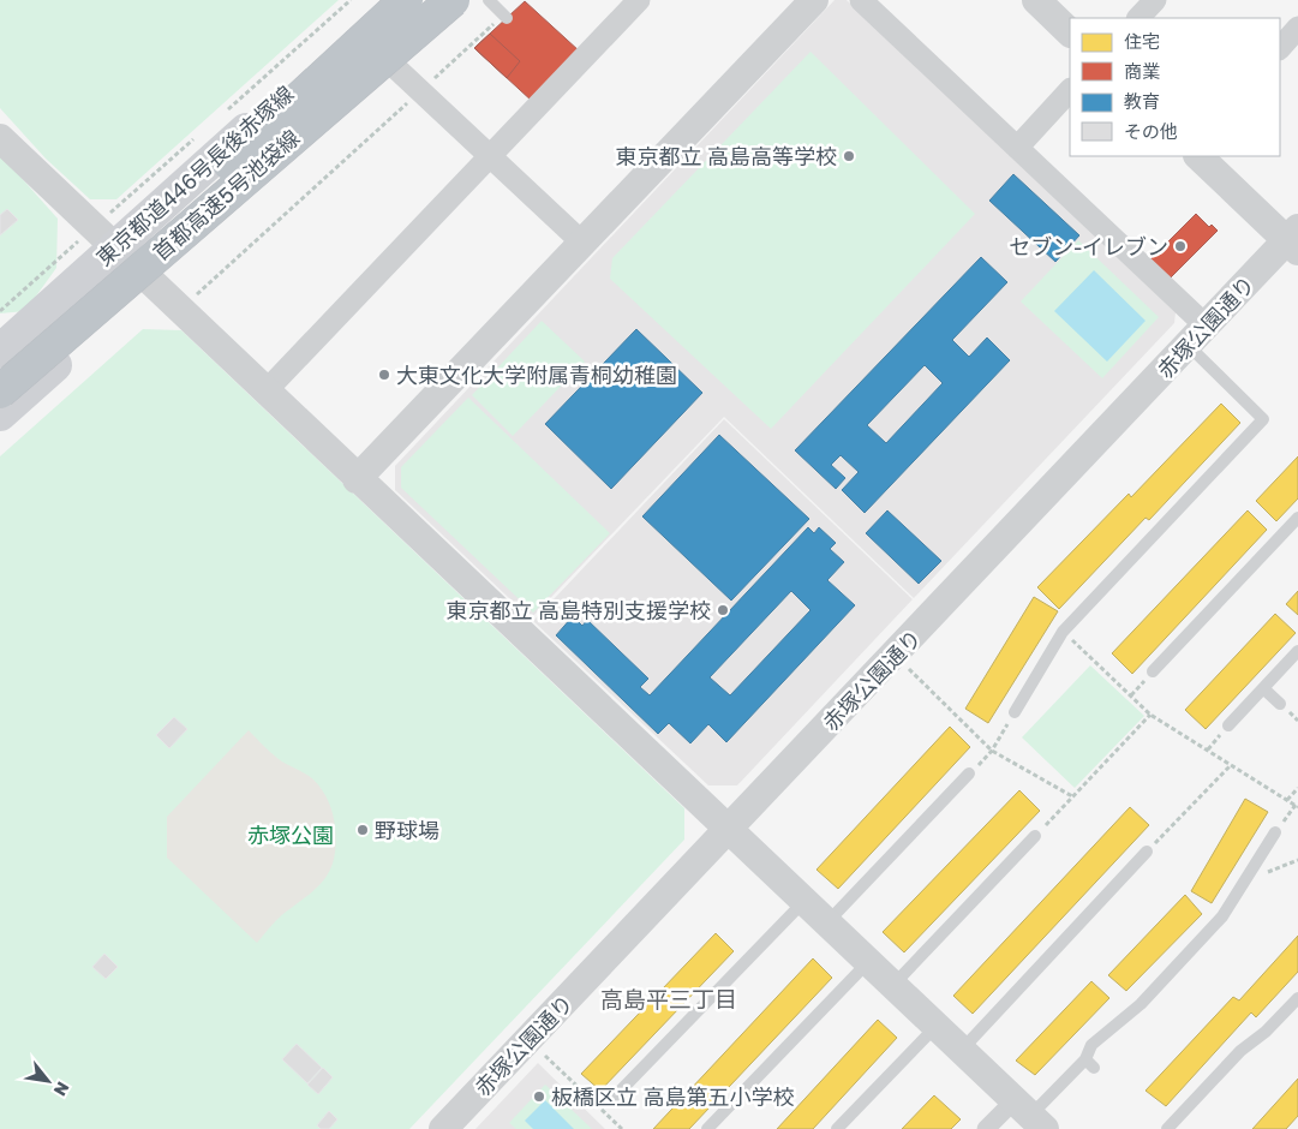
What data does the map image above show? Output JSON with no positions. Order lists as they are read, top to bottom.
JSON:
{
  "streets": {
    "highway": ["首都高速5号池袋線"],
    "main road": ["東京都道446号長後赤塚線"],
    "street": ["赤塚公園通り"]
  },
  "districts": ["高島平三丁目"],
  "parks": ["赤塚公園"],
  "places": [
    "東京都立 高島高等学校",
    "セブン-イレブン",
    "大東文化大学附属青桐幼稚園",
    "東京都立 高島特別支援学校",
    "野球場",
    "板橋区立 高島第五小学校"
  ],
  "legend": [
    "住宅",
    "商業",
    "教育",
    "その他"
  ],
  "north": "bottom right"
}
